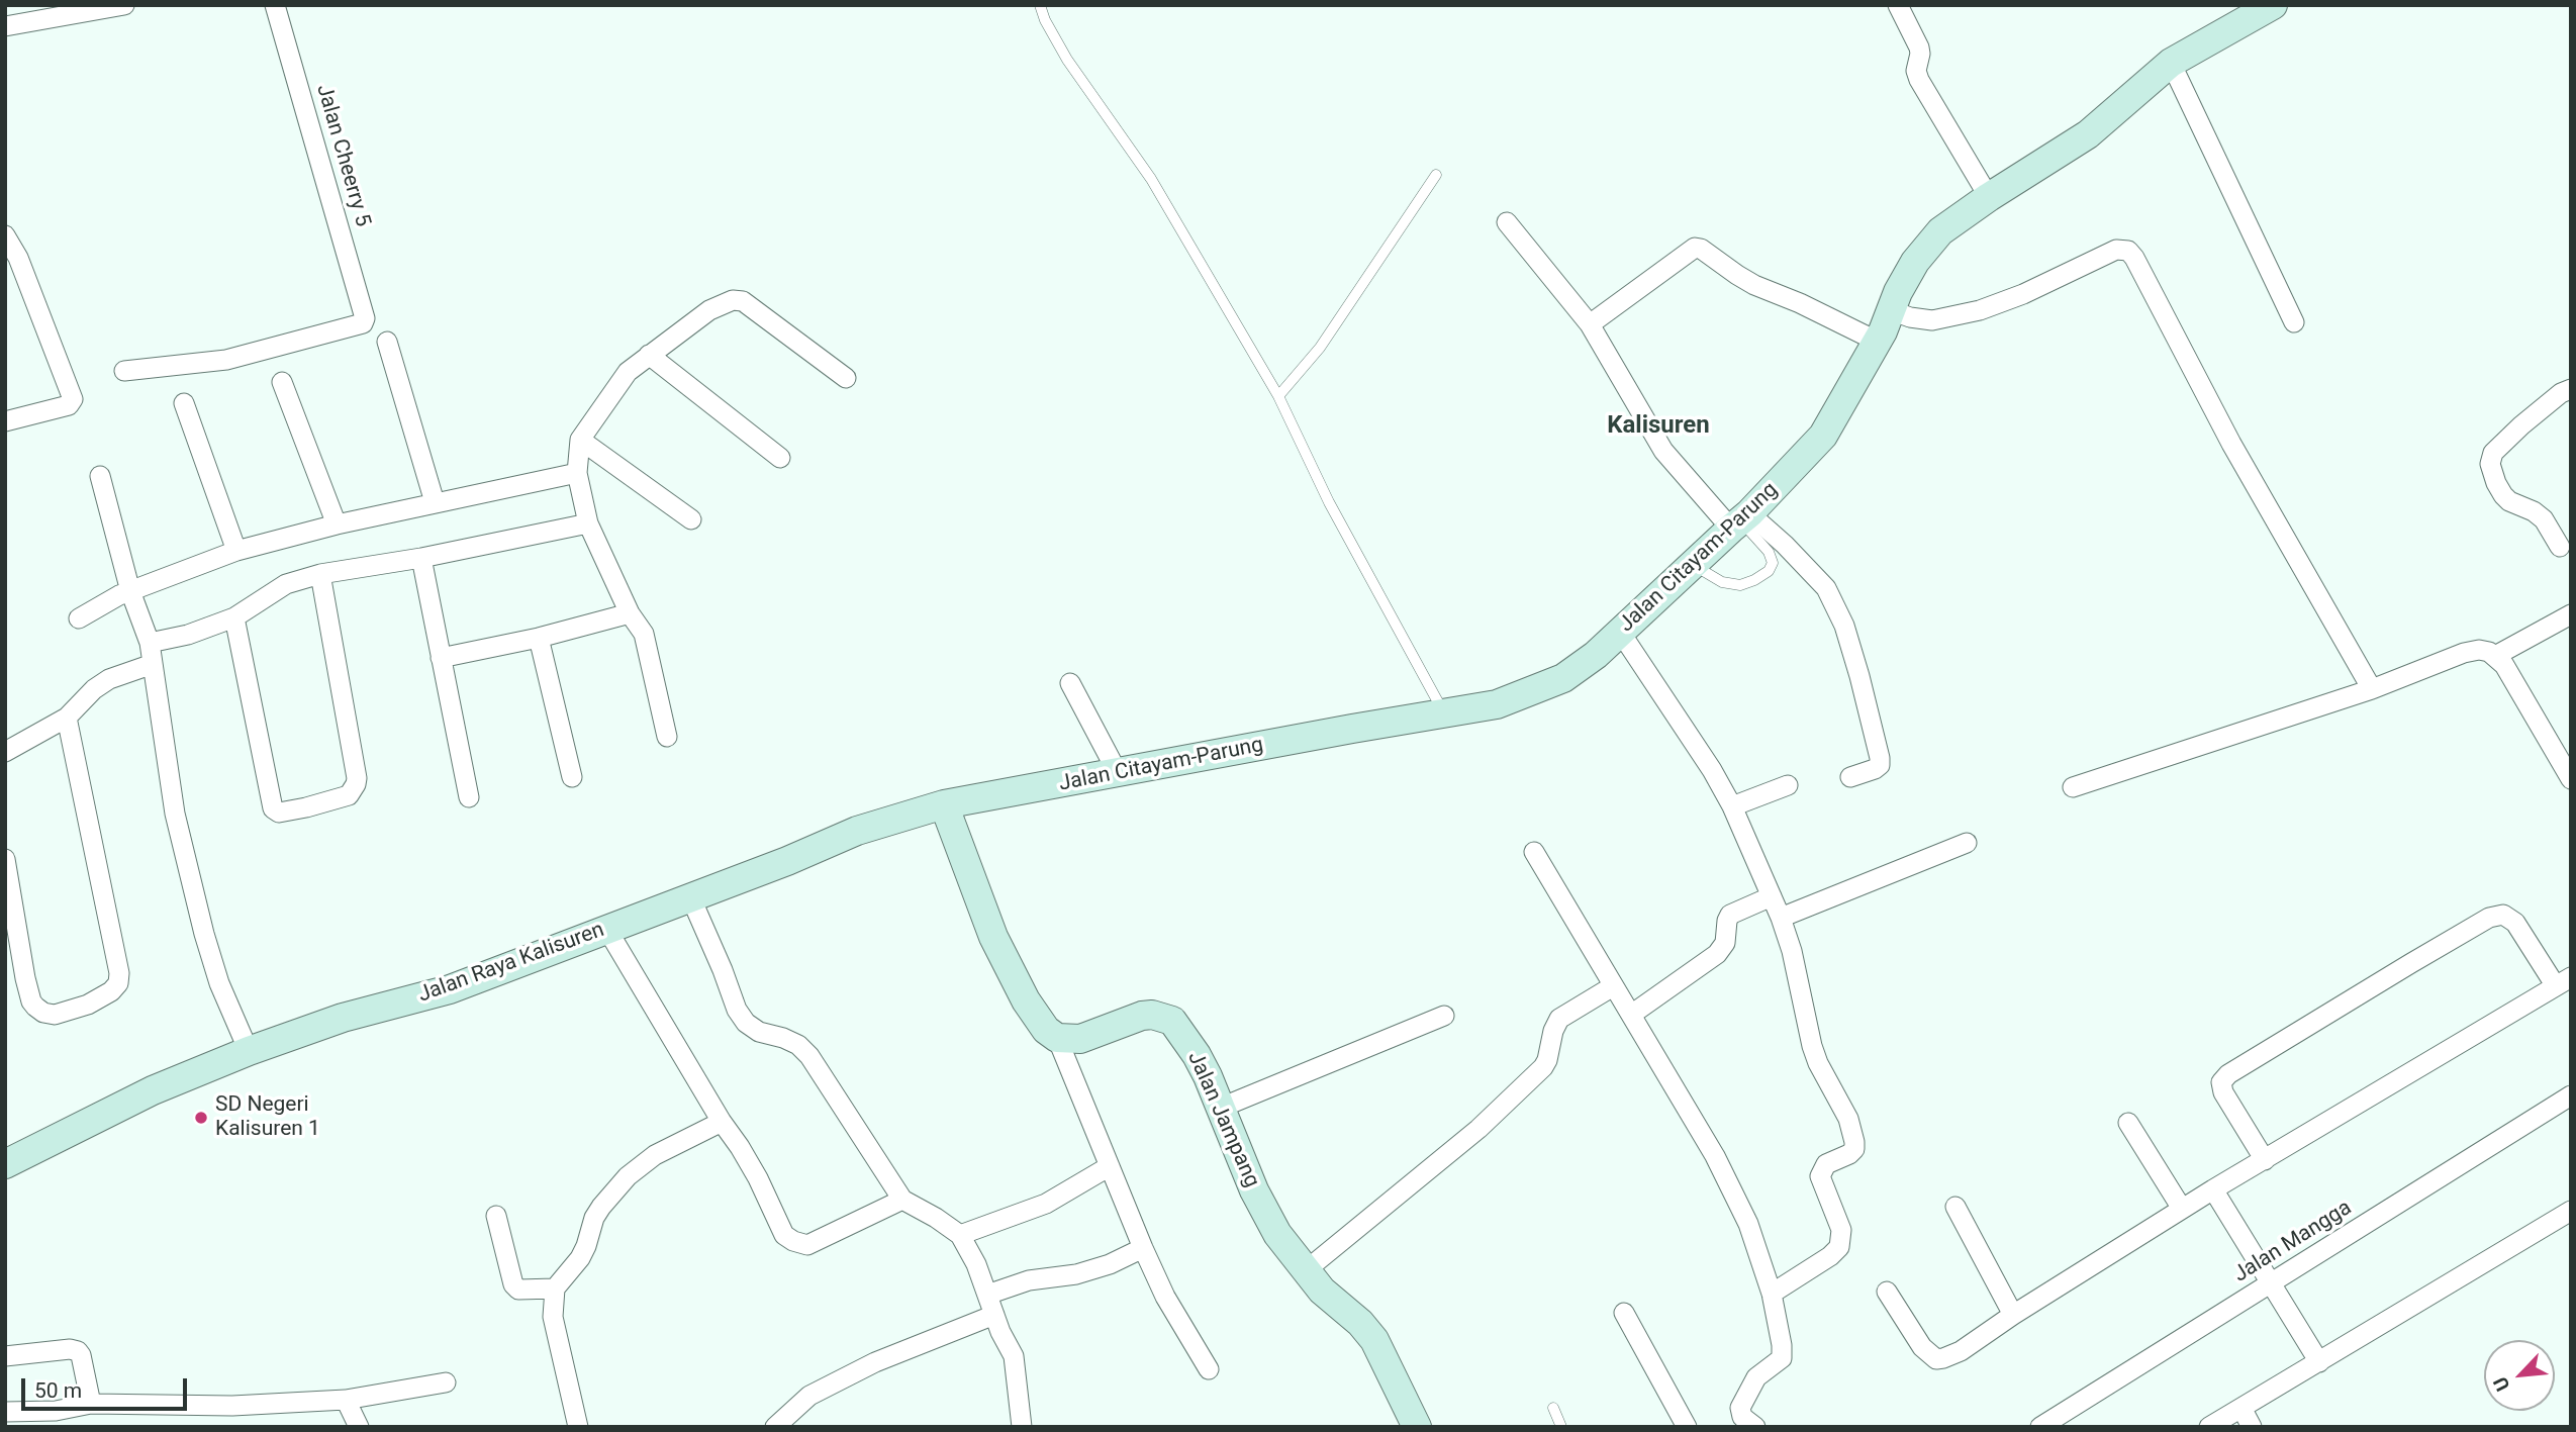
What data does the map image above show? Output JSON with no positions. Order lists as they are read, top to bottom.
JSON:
{
  "streets": {
    "main road": ["Jalan Citayam-Parung", "Jalan Raya Kalisuren", "Jalan Jampang"],
    "street": ["Jalan Cheerry 5", "Jalan Mangga"]
  },
  "crossings": [
    ["Jalan Citayam-Parung", "Jalan Raya Kalisuren"]
  ],
  "districts": ["Kalisuren"],
  "places": ["SD Negeri Kalisuren 1"],
  "scale_bar": "50 m",
  "north": "bottom left"
}
